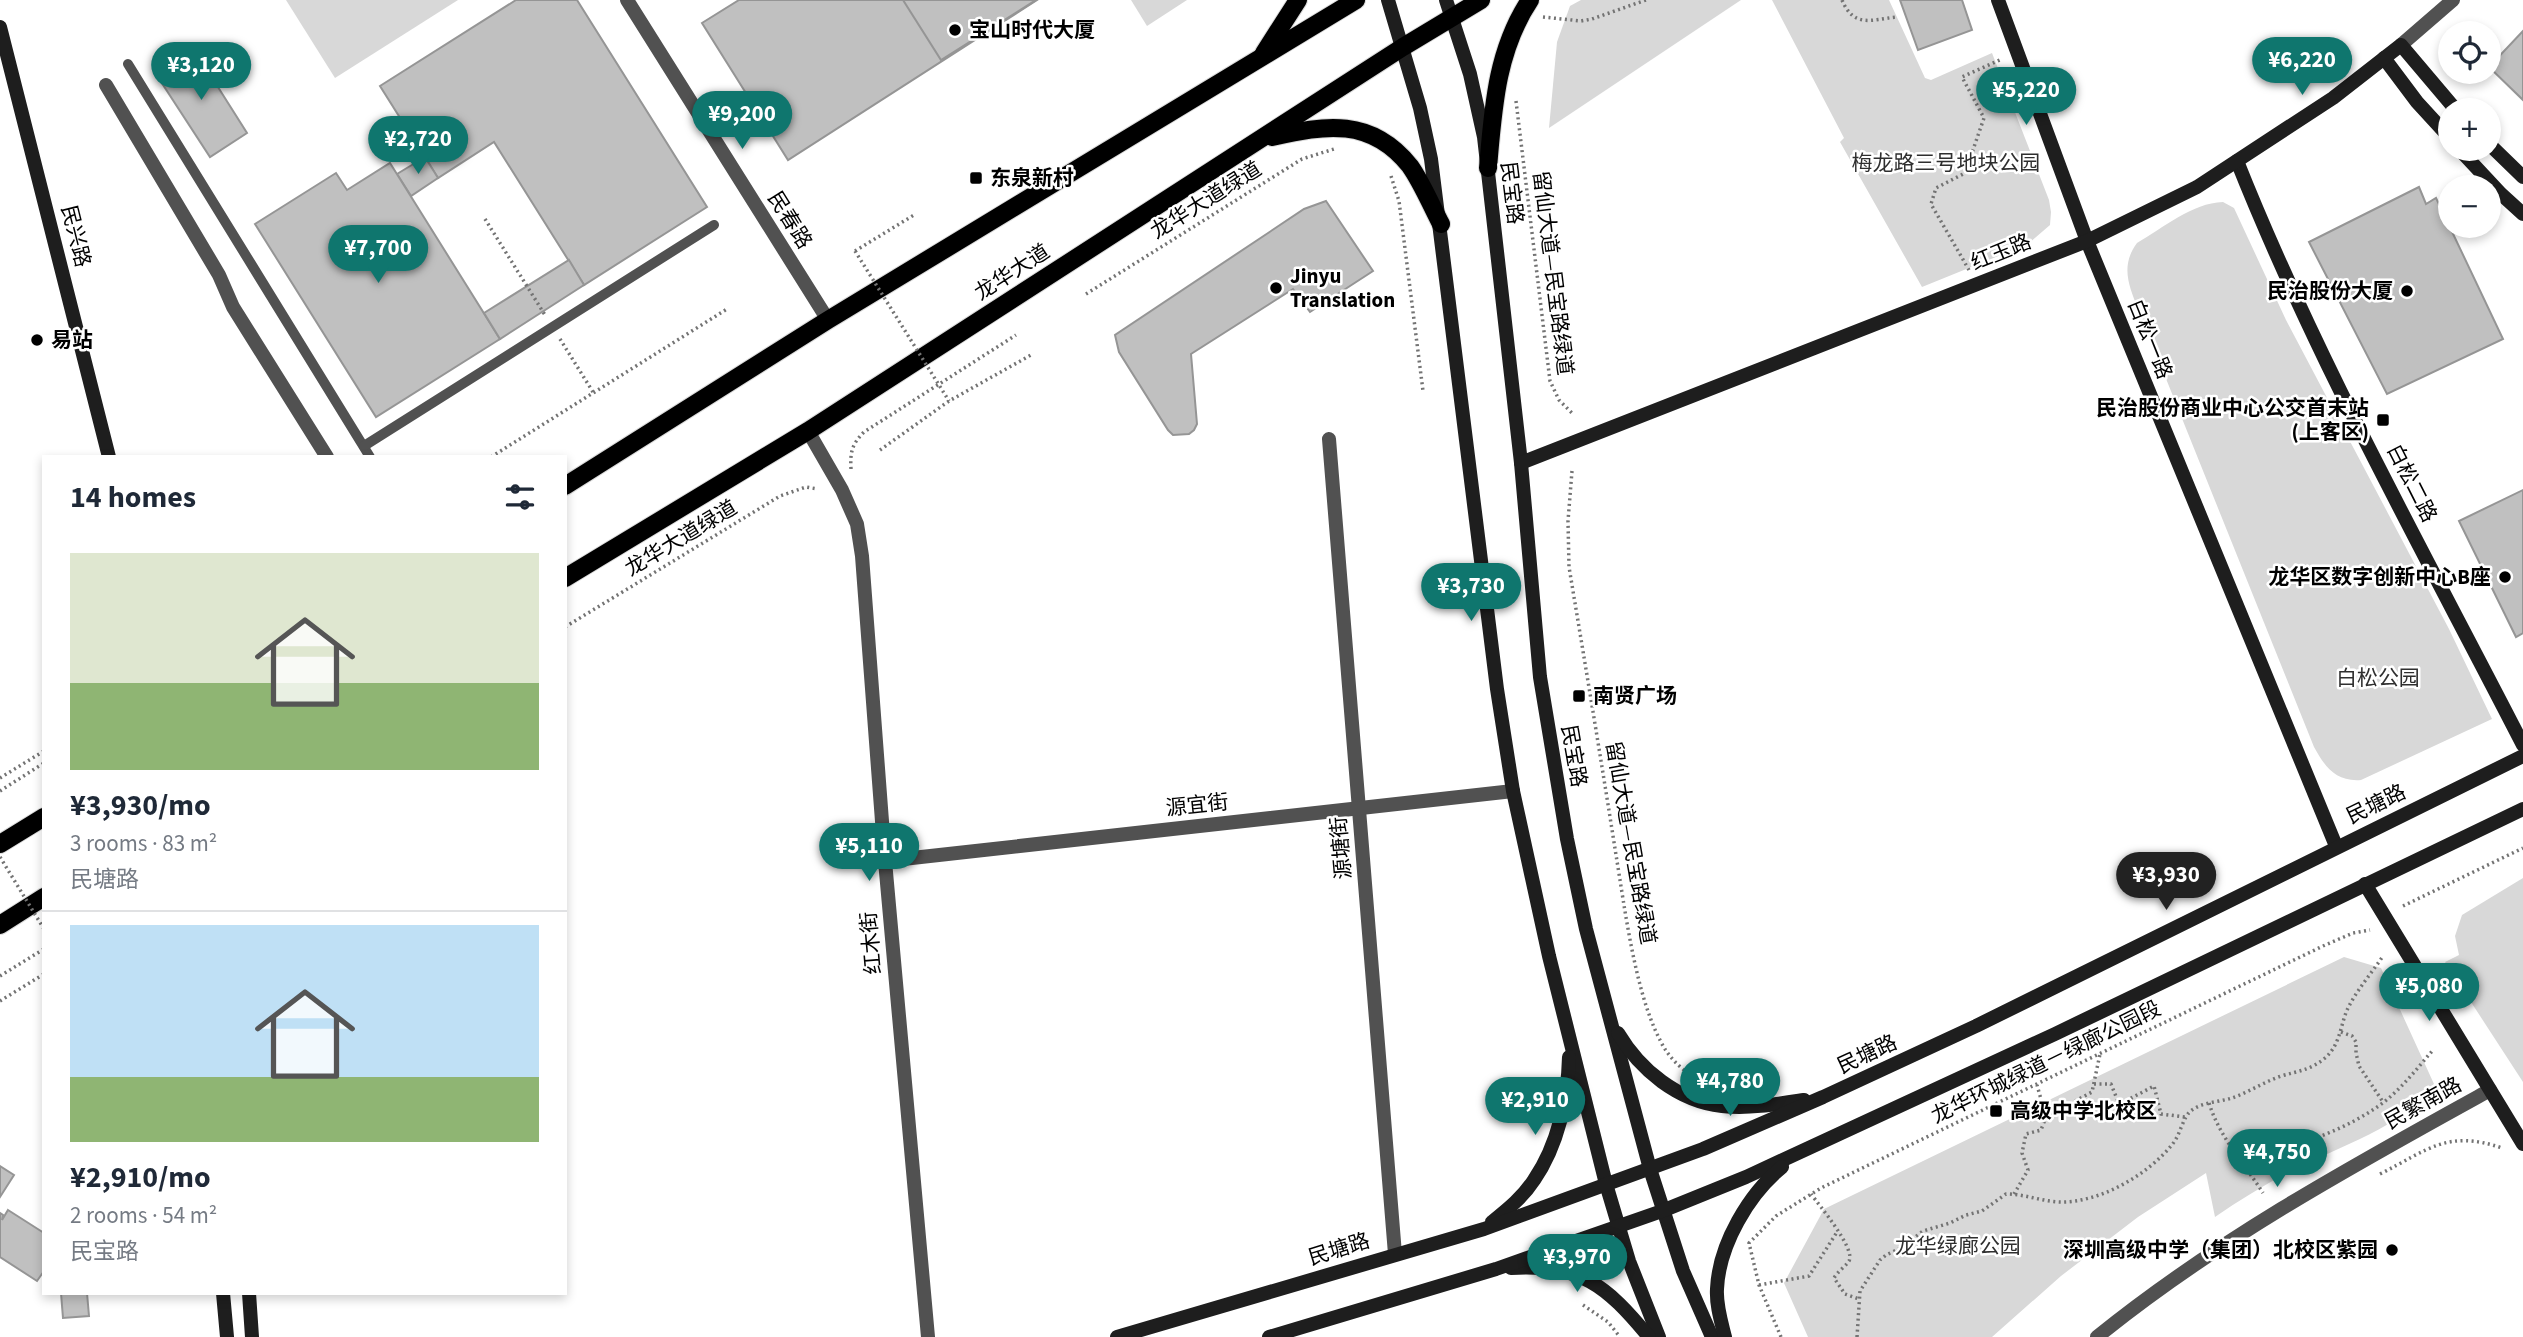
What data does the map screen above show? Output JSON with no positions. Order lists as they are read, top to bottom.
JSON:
{
  "streets": {
    "main road": [
      "民宝路",
      "民兴路",
      "红玉路",
      "龙华大道",
      "白松一路",
      "白松二路",
      "民塘路"
    ],
    "street": [
      "民春路",
      "源宜街",
      "源塘街",
      "红木街",
      "民繁南路"
    ],
    "path": ["龙华大道绿道", "留仙大道—民宝路绿道", "龙华环城绿道－绿廊公园段"]
  },
  "crossings": [
    ["民宝路", "红玉路"],
    ["民宝路", "龙华大道"],
    ["民宝路", "民塘路"],
    ["红玉路", "白松一路"],
    ["红玉路", "白松二路"],
    ["龙华大道", "红木街"],
    ["白松一路", "民塘路"],
    ["民塘路", "源塘街"],
    ["源宜街", "源塘街"],
    ["源宜街", "红木街"]
  ],
  "parks": ["梅龙路三号地块公园", "白松公园", "龙华绿廊公园"],
  "places": {
    "other": [
      "宝山时代大厦",
      "Jinyu Translation",
      "民治股份大厦",
      "易站",
      "龙华区数字创新中心B座",
      "深圳高级中学（集团）北校区紫园"
    ],
    "transit": [
      "东泉新村",
      "民治股份商业中心公交首末站 (上客区)",
      "南贤广场",
      "高级中学北校区"
    ]
  },
  "page": {
    "map_buttons": ["+", "−"],
    "price": [
      "¥6,220",
      "¥3,120",
      "¥5,220",
      "¥9,200",
      "¥2,720",
      "¥7,700",
      "¥3,730",
      "¥5,110",
      "¥3,930",
      "¥5,080",
      "¥4,780",
      "¥2,910",
      "¥4,750",
      "¥3,970"
    ],
    "heading": "14 homes",
    "list": [
      {
        "name": "¥3,930/mo",
        "note": "3 rooms · 83 m² · 民塘路"
      },
      {
        "name": "¥2,910/mo",
        "note": "2 rooms · 54 m² · 民宝路"
      }
    ]
  }
}
